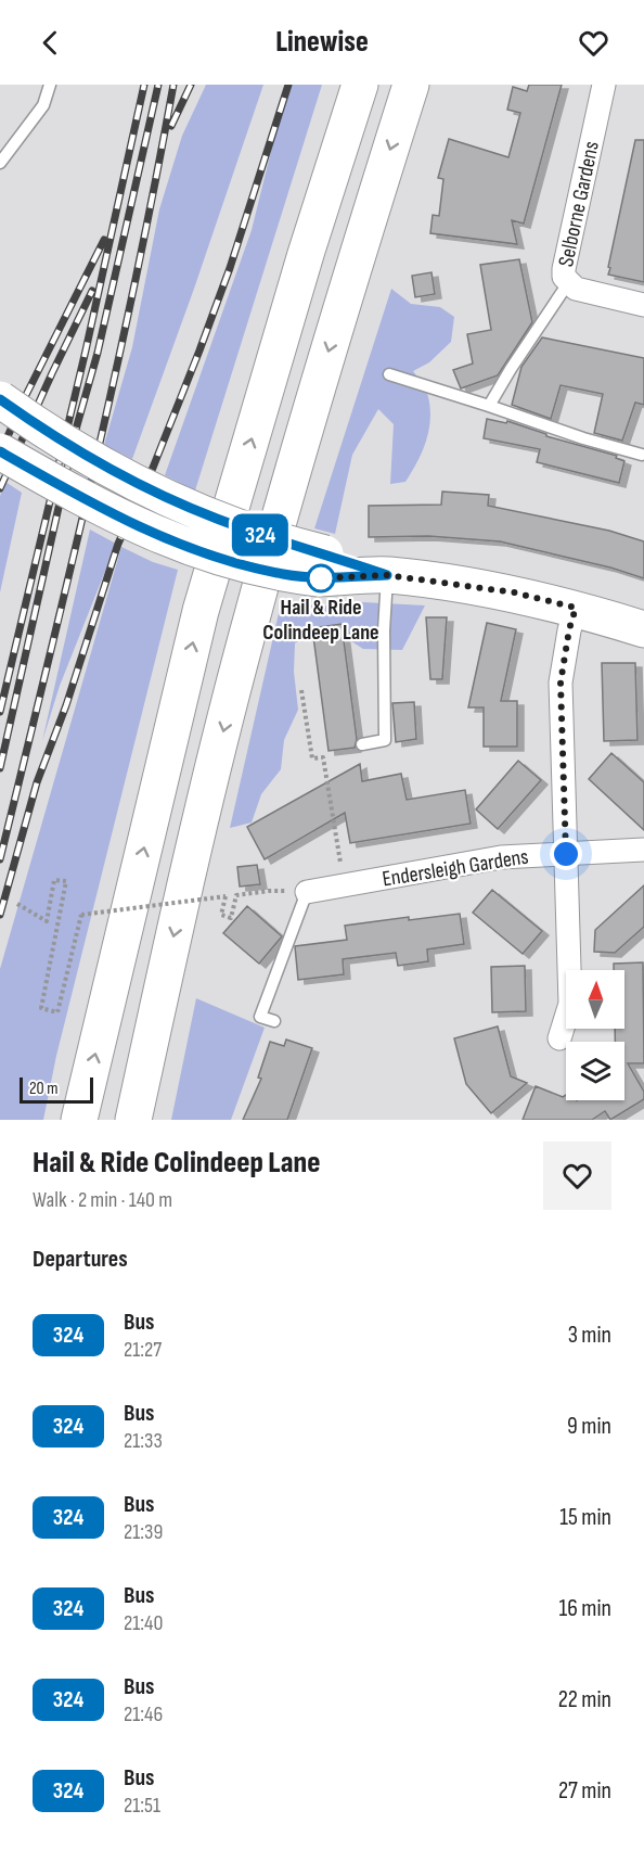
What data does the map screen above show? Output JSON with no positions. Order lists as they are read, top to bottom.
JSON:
{
  "streets": {
    "street": ["Selborne Gardens", "Endersleigh Gardens"]
  },
  "places": ["Hail & Ride Colindeep Lane"],
  "lines": ["bus line 324"],
  "scale_bar": "20 m",
  "north": "top",
  "page": {
    "header": "Linewise",
    "on_map": "324",
    "scale": "20 m",
    "heading": [
      ["Hail & Ride Colindeep Lane", "Walk · 2 min · 140 m"],
      "Departures"
    ],
    "list": [
      {
        "mark": "324",
        "name": "Bus",
        "note": "21:27",
        "value": "3 min"
      },
      {
        "mark": "324",
        "name": "Bus",
        "note": "21:33",
        "value": "9 min"
      },
      {
        "mark": "324",
        "name": "Bus",
        "note": "21:39",
        "value": "15 min"
      },
      {
        "mark": "324",
        "name": "Bus",
        "note": "21:40",
        "value": "16 min"
      },
      {
        "mark": "324",
        "name": "Bus",
        "note": "21:46",
        "value": "22 min"
      },
      {
        "mark": "324",
        "name": "Bus",
        "note": "21:51",
        "value": "27 min"
      }
    ]
  }
}
